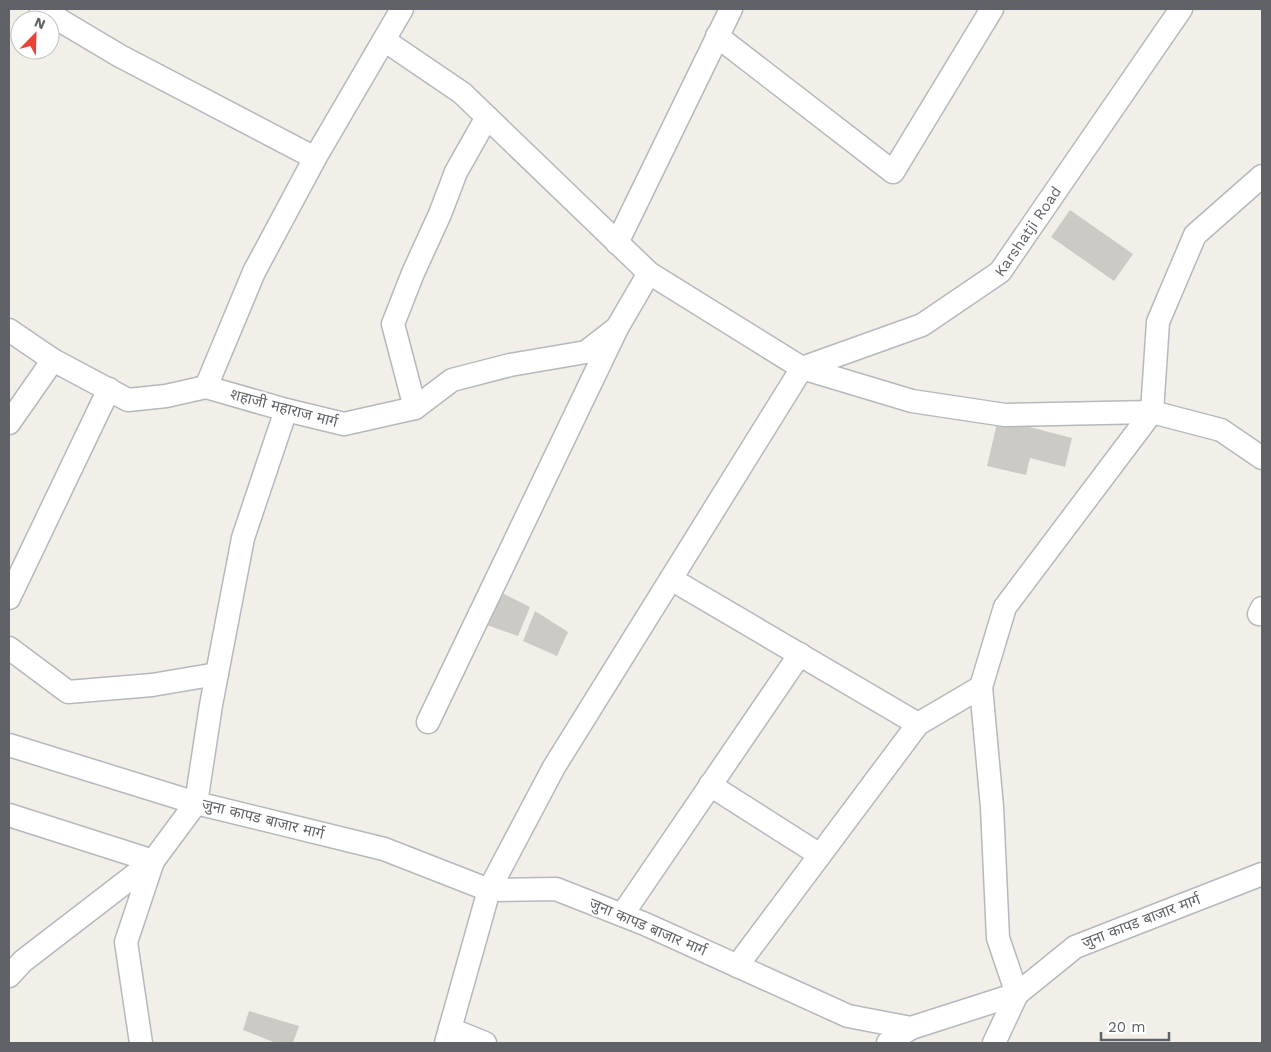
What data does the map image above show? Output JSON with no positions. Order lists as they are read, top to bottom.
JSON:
{
  "streets": {
    "street": ["Karshatji Road", "शहाजी महाराज मार्ग", "जुना कापड बाजार मार्ग"]
  },
  "scale_bar": "20 m",
  "north": "top right"
}
